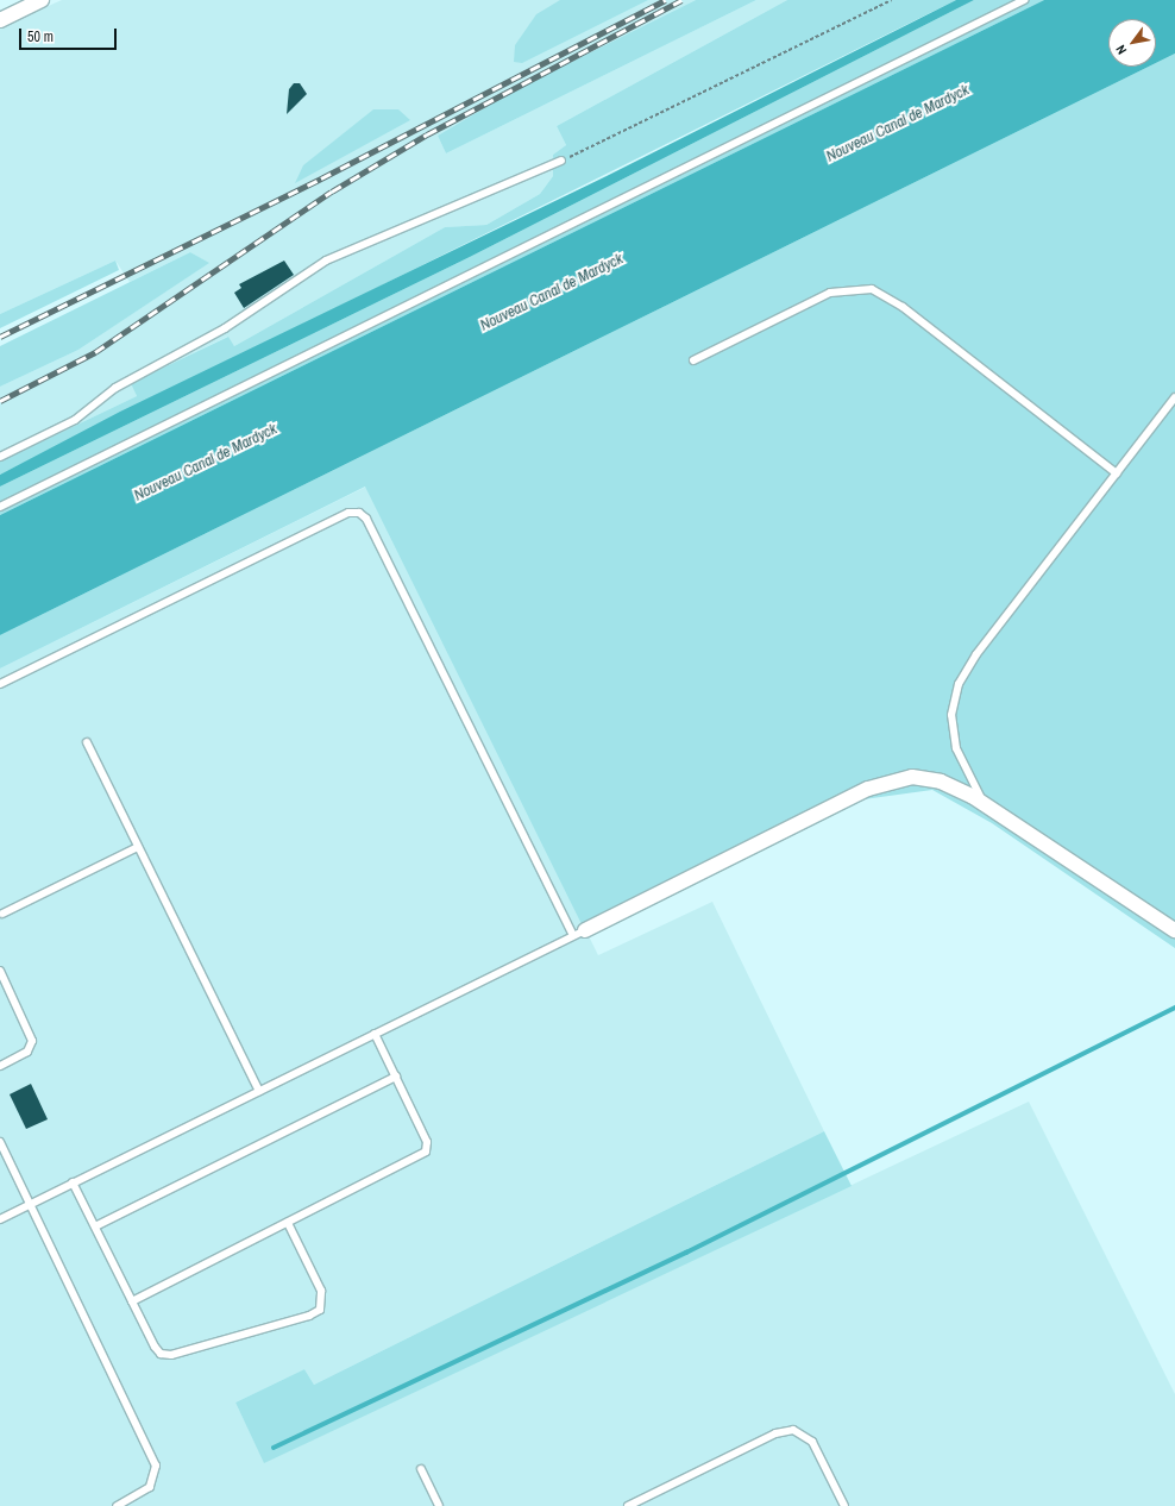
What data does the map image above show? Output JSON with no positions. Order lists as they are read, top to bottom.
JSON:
{
  "water": ["Nouveau Canal de Mardyck"],
  "scale_bar": "50 m",
  "north": "bottom left"
}
